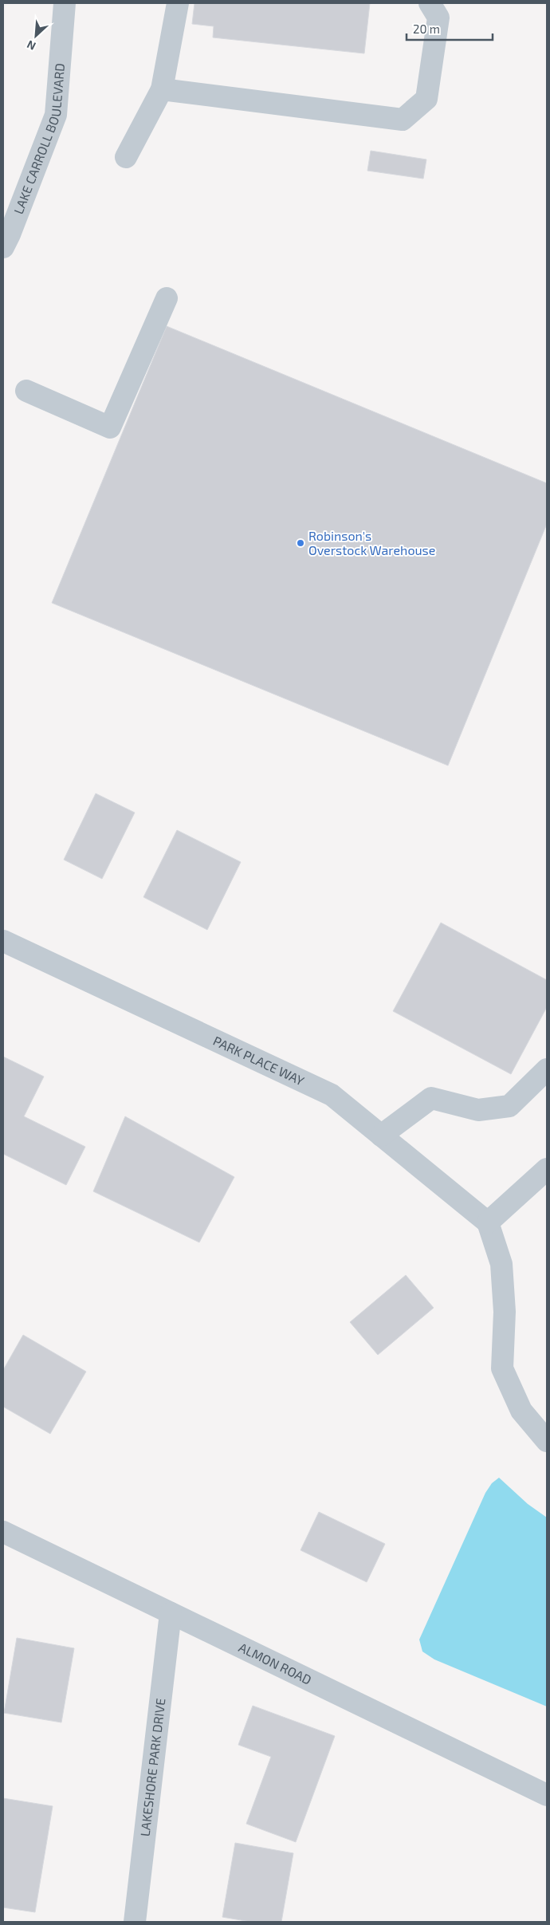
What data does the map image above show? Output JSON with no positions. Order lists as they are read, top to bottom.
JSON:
{
  "streets": {
    "street": [
      "LAKE CARROLL BOULEVARD",
      "PARK PLACE WAY",
      "ALMON ROAD",
      "LAKESHORE PARK DRIVE"
    ]
  },
  "crossings": [
    ["ALMON ROAD", "LAKESHORE PARK DRIVE"]
  ],
  "places": ["Robinson's Overstock Warehouse"],
  "scale_bar": "20 m",
  "north": "bottom left"
}
